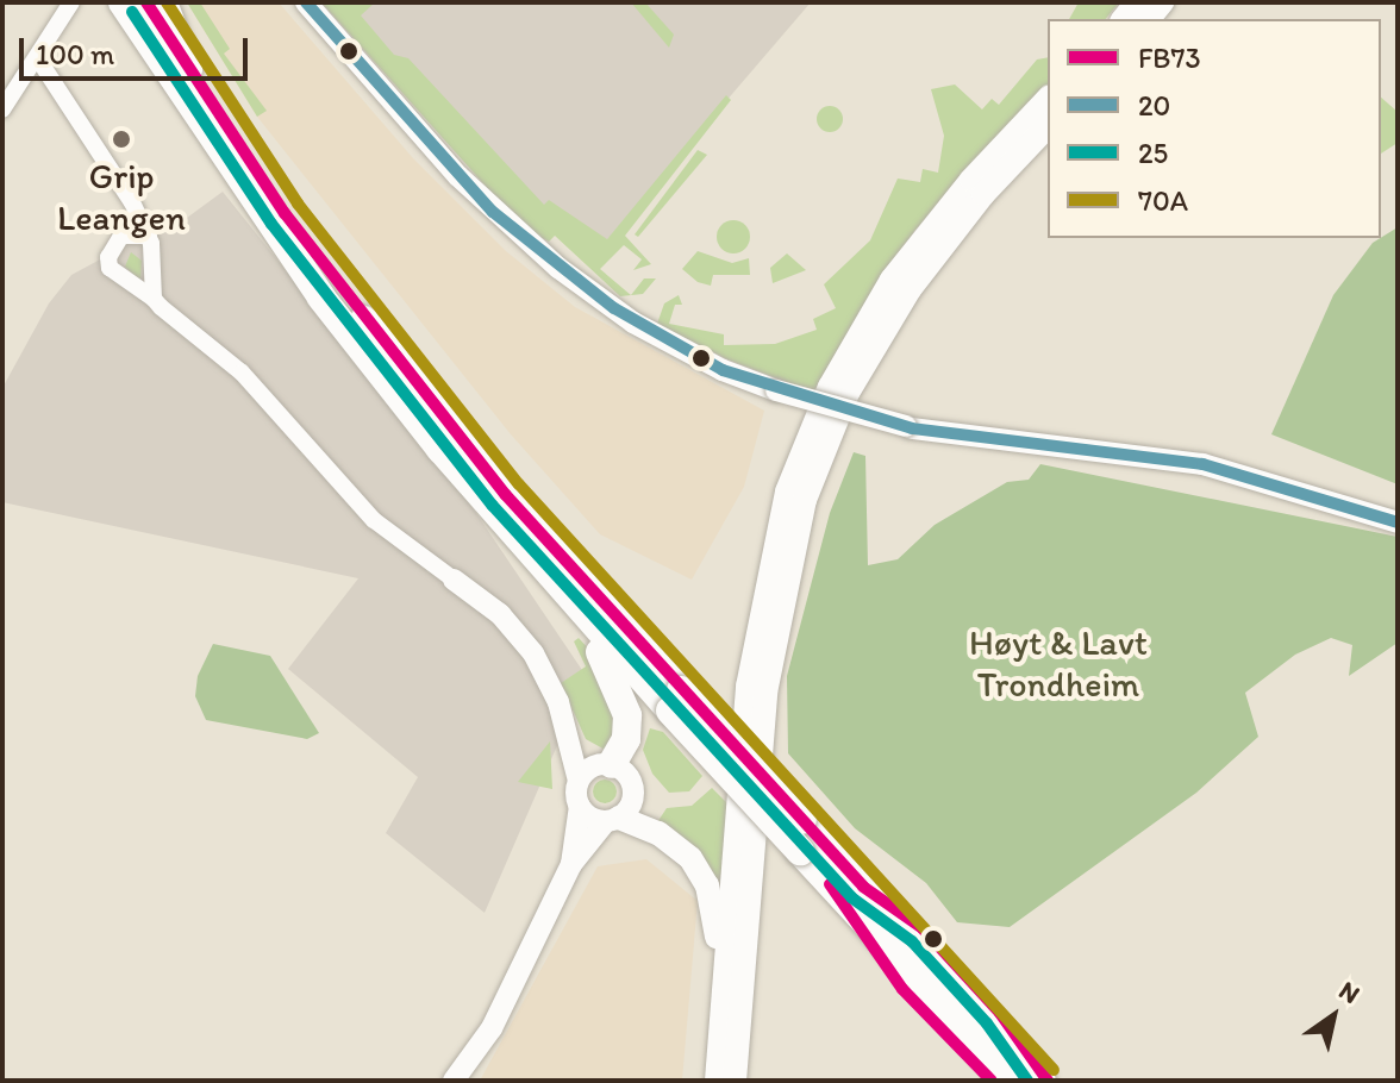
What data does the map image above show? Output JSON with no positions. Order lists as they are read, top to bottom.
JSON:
{
  "parks": ["Høyt & Lavt Trondheim"],
  "places": ["Grip Leangen"],
  "lines": [
    "transit line FB73",
    "transit line 20",
    "transit line 70A",
    "transit line 25"
  ],
  "legend": [
    "FB73",
    "20",
    "25",
    "70A"
  ],
  "scale_bar": "100 m",
  "north": "top right"
}
